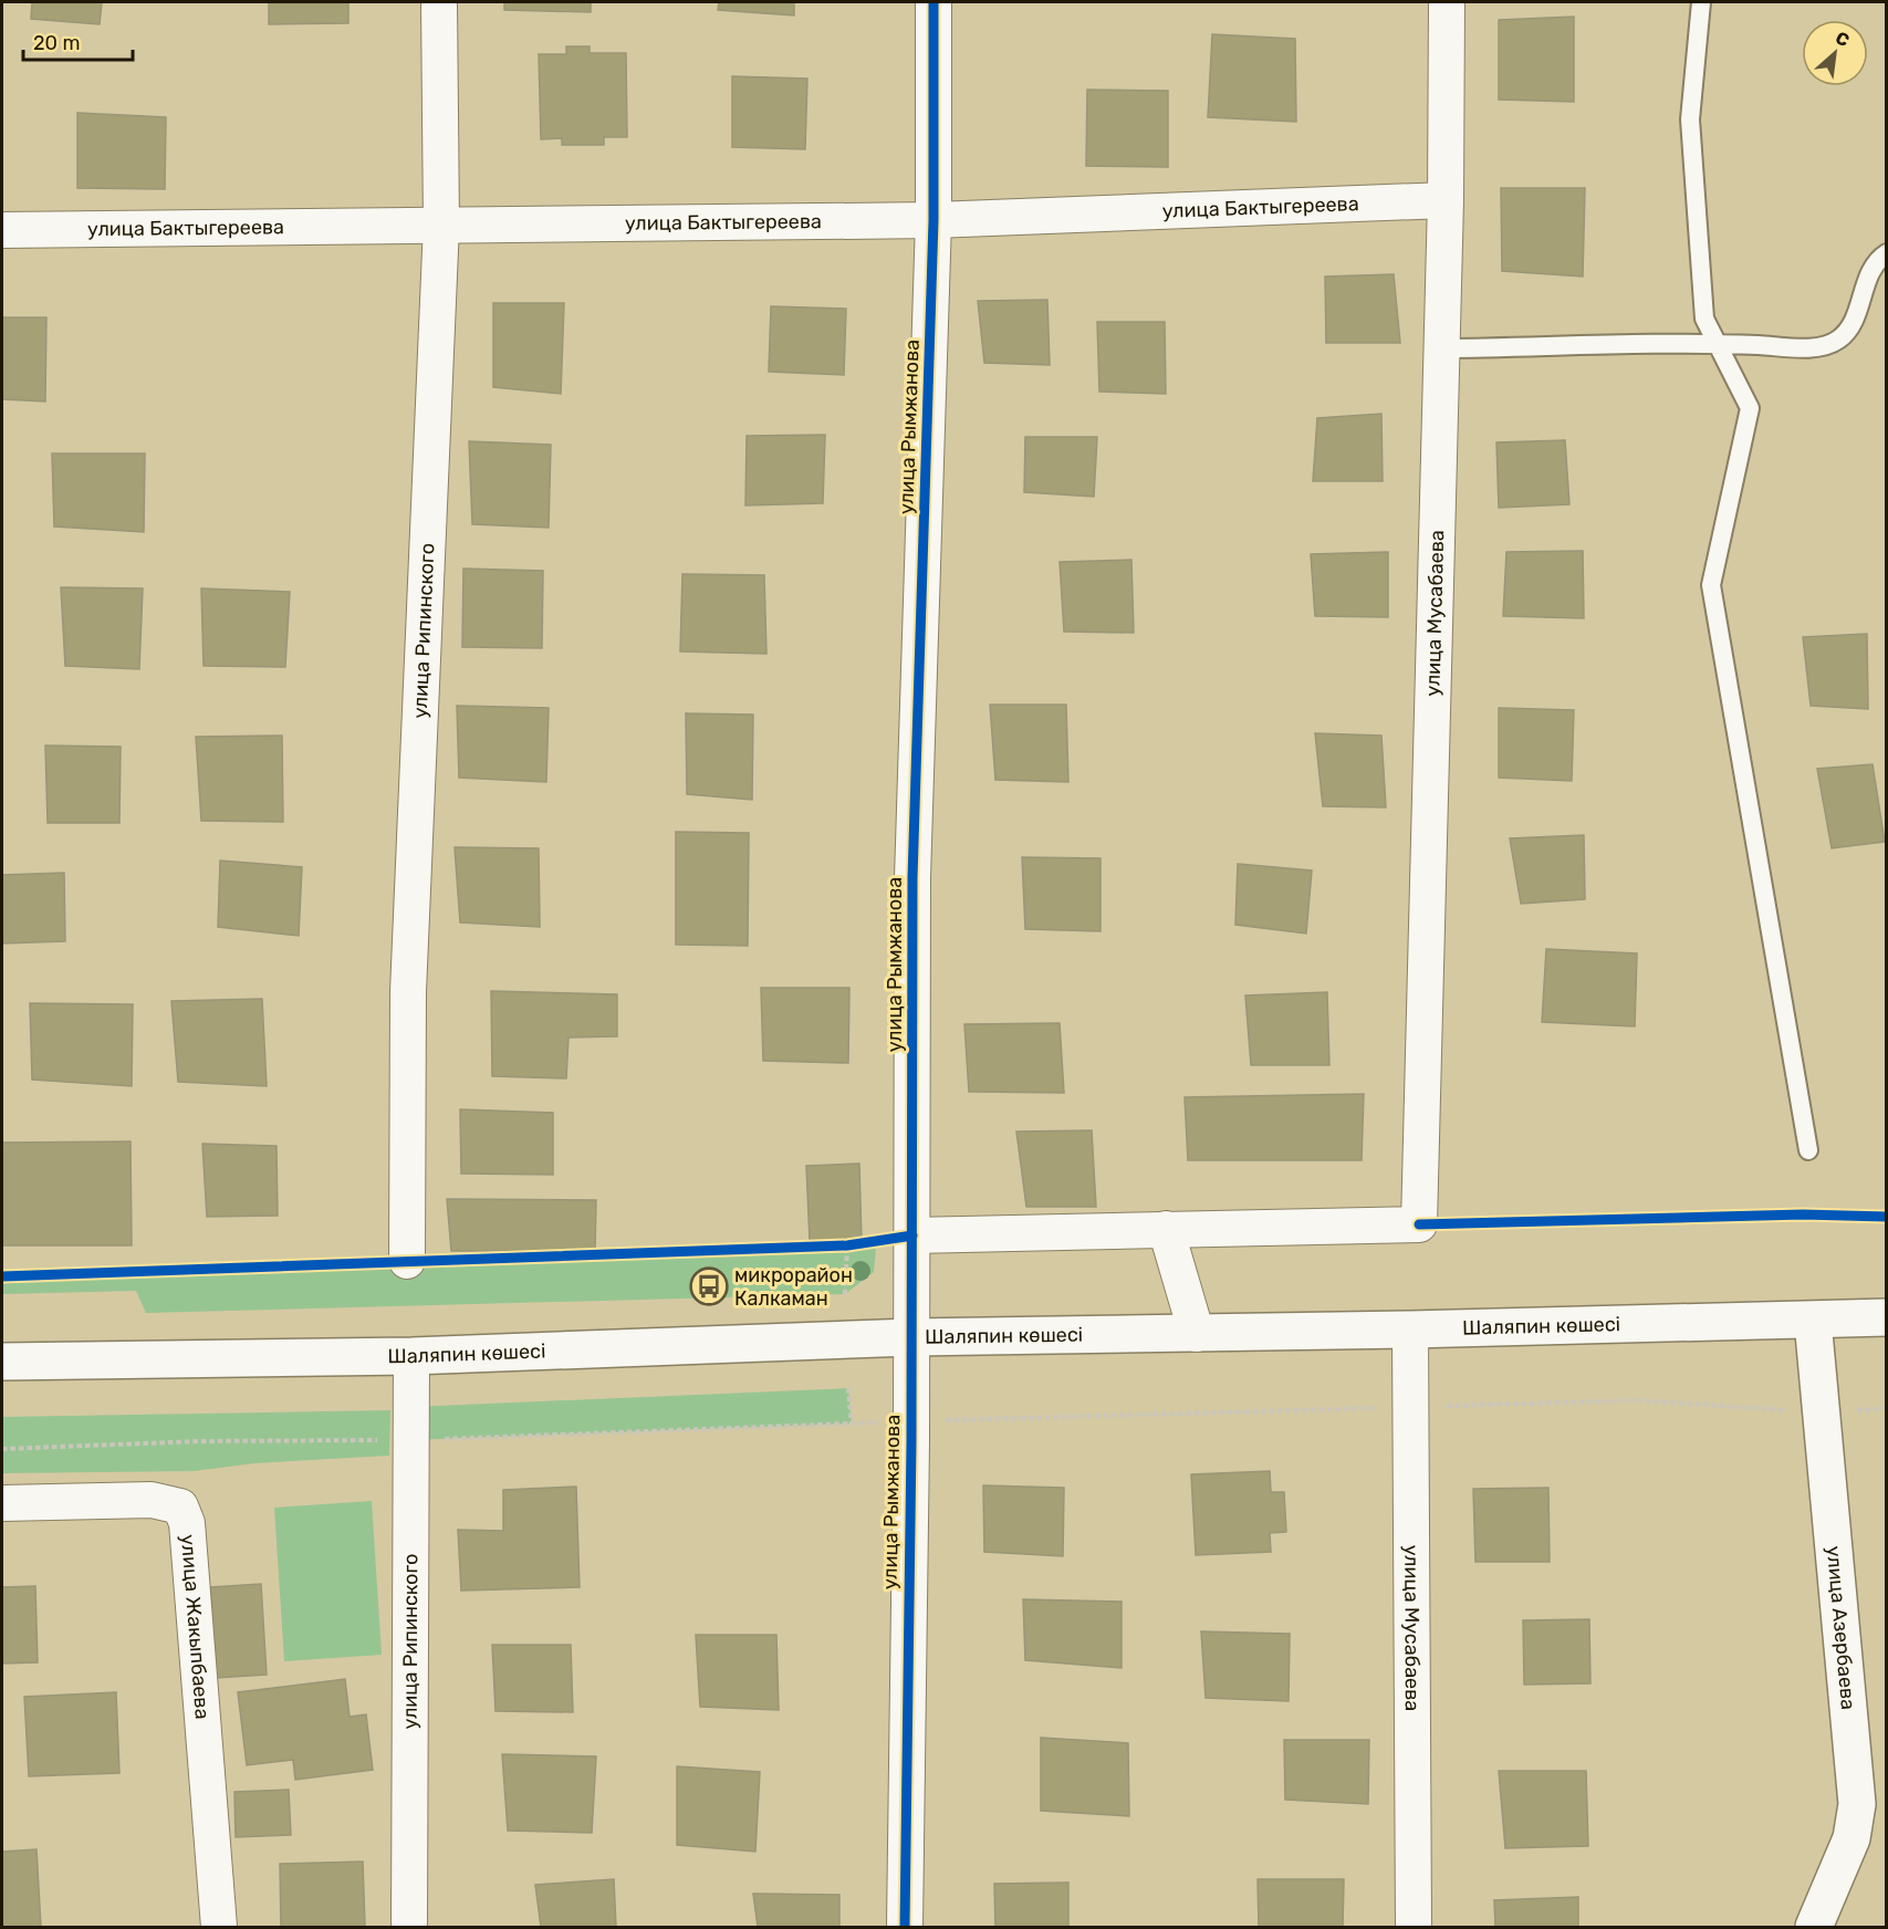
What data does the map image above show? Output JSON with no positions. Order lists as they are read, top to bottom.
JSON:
{
  "streets": {
    "main road": ["Шаляпин көшесі", "улица Азербаева"],
    "street": [
      "улица Бактыгереева",
      "улица Рымжанова",
      "улица Мусабаева",
      "улица Рипинского",
      "улица Жакыпбаева"
    ]
  },
  "crossings": [
    ["улица Бактыгереева", "улица Рымжанова"],
    ["улица Бактыгереева", "улица Мусабаева"],
    ["улица Бактыгереева", "улица Рипинского"],
    ["улица Рымжанова", "Шаляпин көшесі"],
    ["улица Мусабаева", "Шаляпин көшесі"],
    ["улица Рипинского", "Шаляпин көшесі"],
    ["Шаляпин көшесі", "улица Азербаева"]
  ],
  "places": {
    "bus stop": ["микрорайон Калкаман"]
  },
  "scale_bar": "20 m",
  "north": "top right"
}
